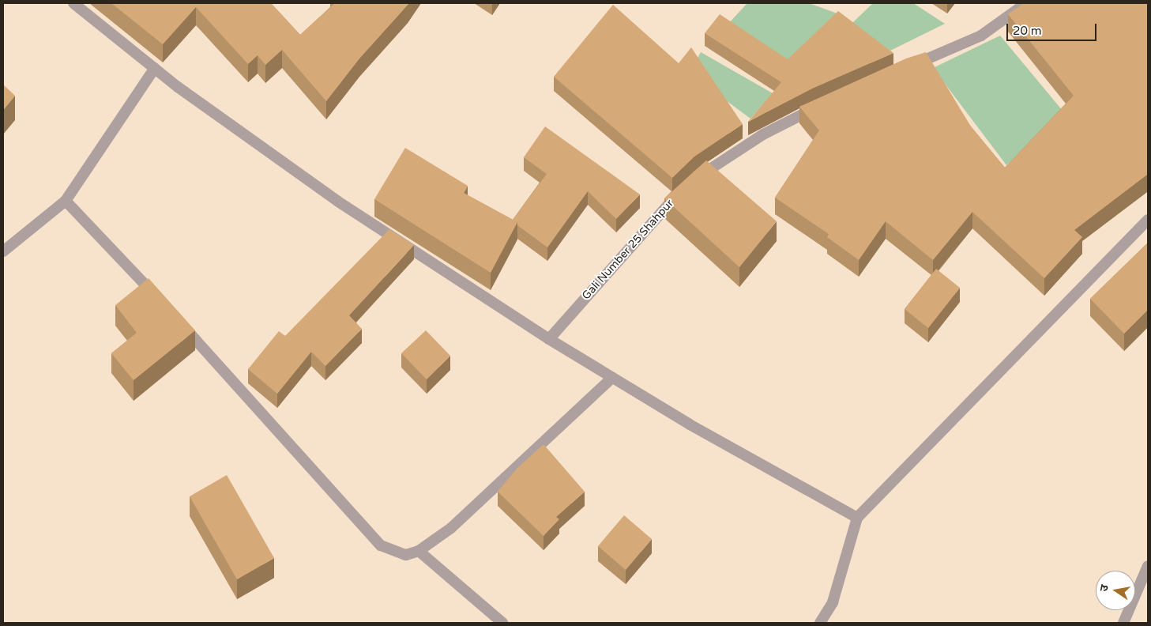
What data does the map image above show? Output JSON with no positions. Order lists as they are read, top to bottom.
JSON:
{
  "streets": {
    "street": ["Gali Number 25 Shahpur"]
  },
  "scale_bar": "20 m",
  "north": "left"
}
